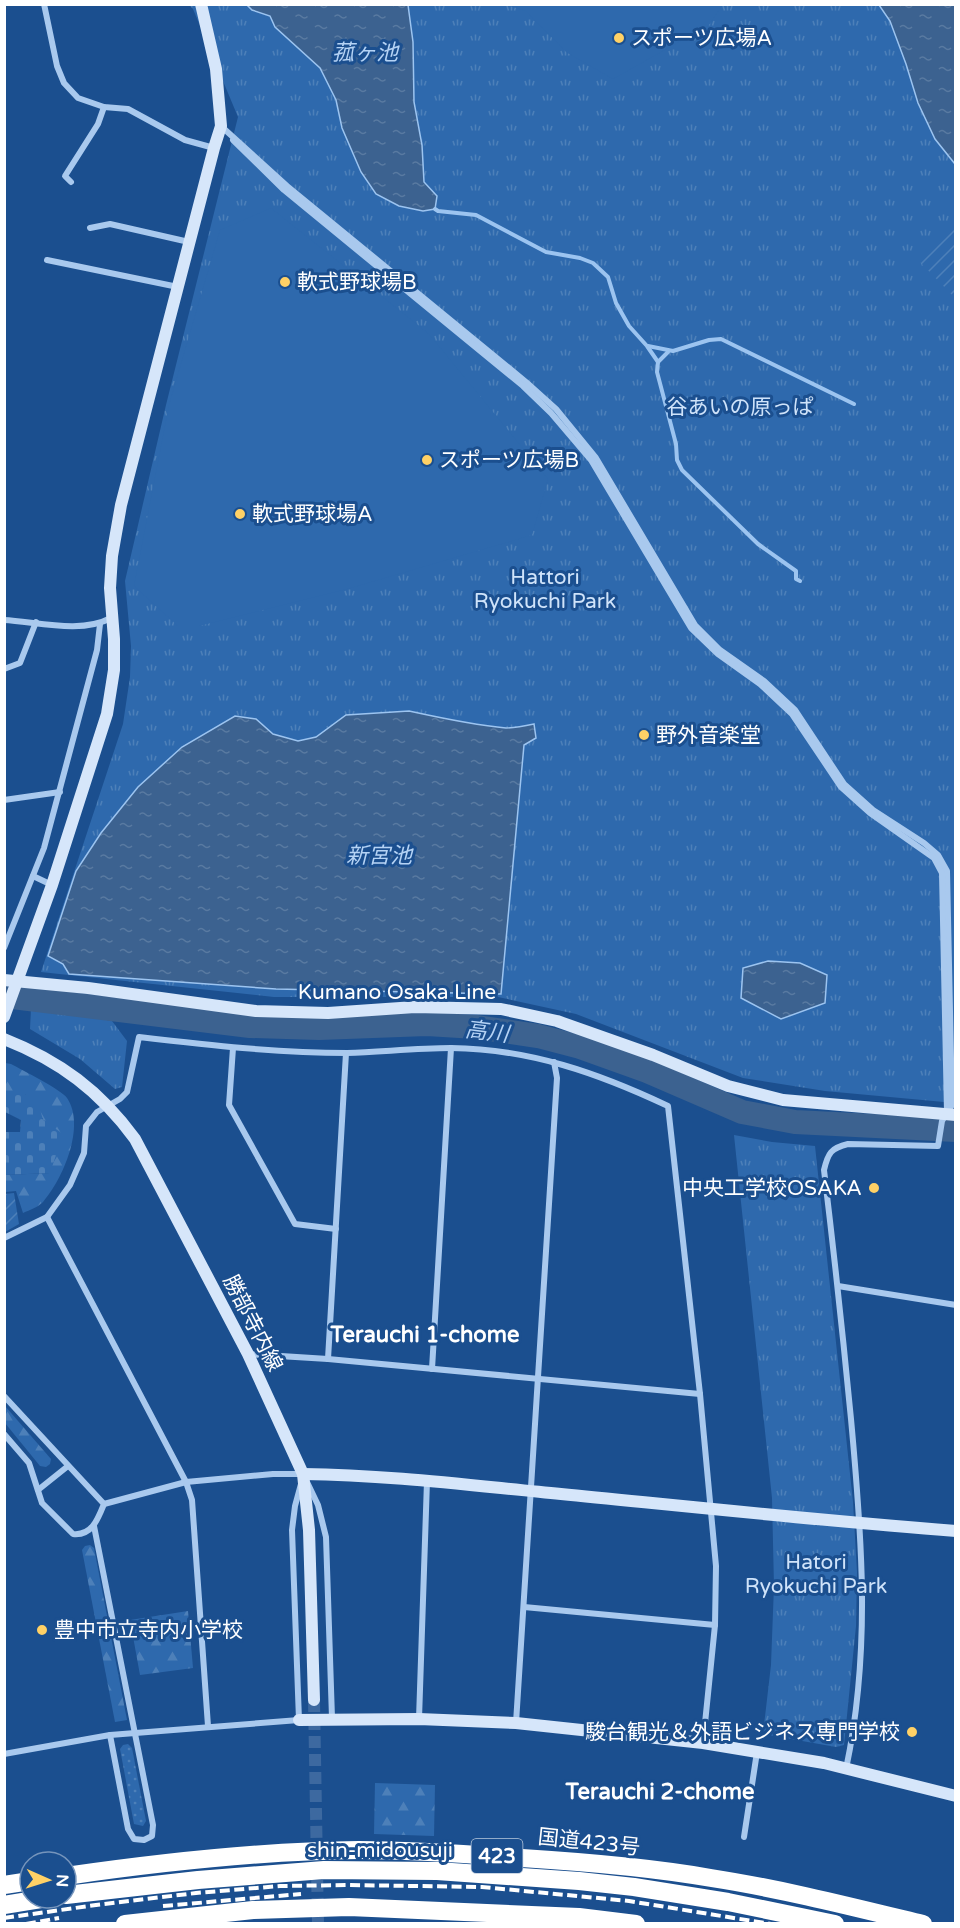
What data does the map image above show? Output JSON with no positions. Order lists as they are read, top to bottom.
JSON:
{
  "streets": {
    "highway": ["国道423号", "shin-midousuji", "423"],
    "street": ["Kumano Osaka Line", "勝部寺内線"]
  },
  "districts": ["Terauchi 1-chome", "Terauchi 2-chome"],
  "water": ["菰ヶ池", "新宮池", "高川"],
  "parks": ["谷あいの原っぱ", "Hattori Ryokuchi Park", "Hatori Ryokuchi Park"],
  "places": [
    "スポーツ広場A",
    "軟式野球場B",
    "スポーツ広場B",
    "軟式野球場A",
    "野外音楽堂",
    "中央工学校OSAKA",
    "豊中市立寺内小学校",
    "駿台観光＆外語ビジネス専門学校"
  ],
  "north": "right"
}
